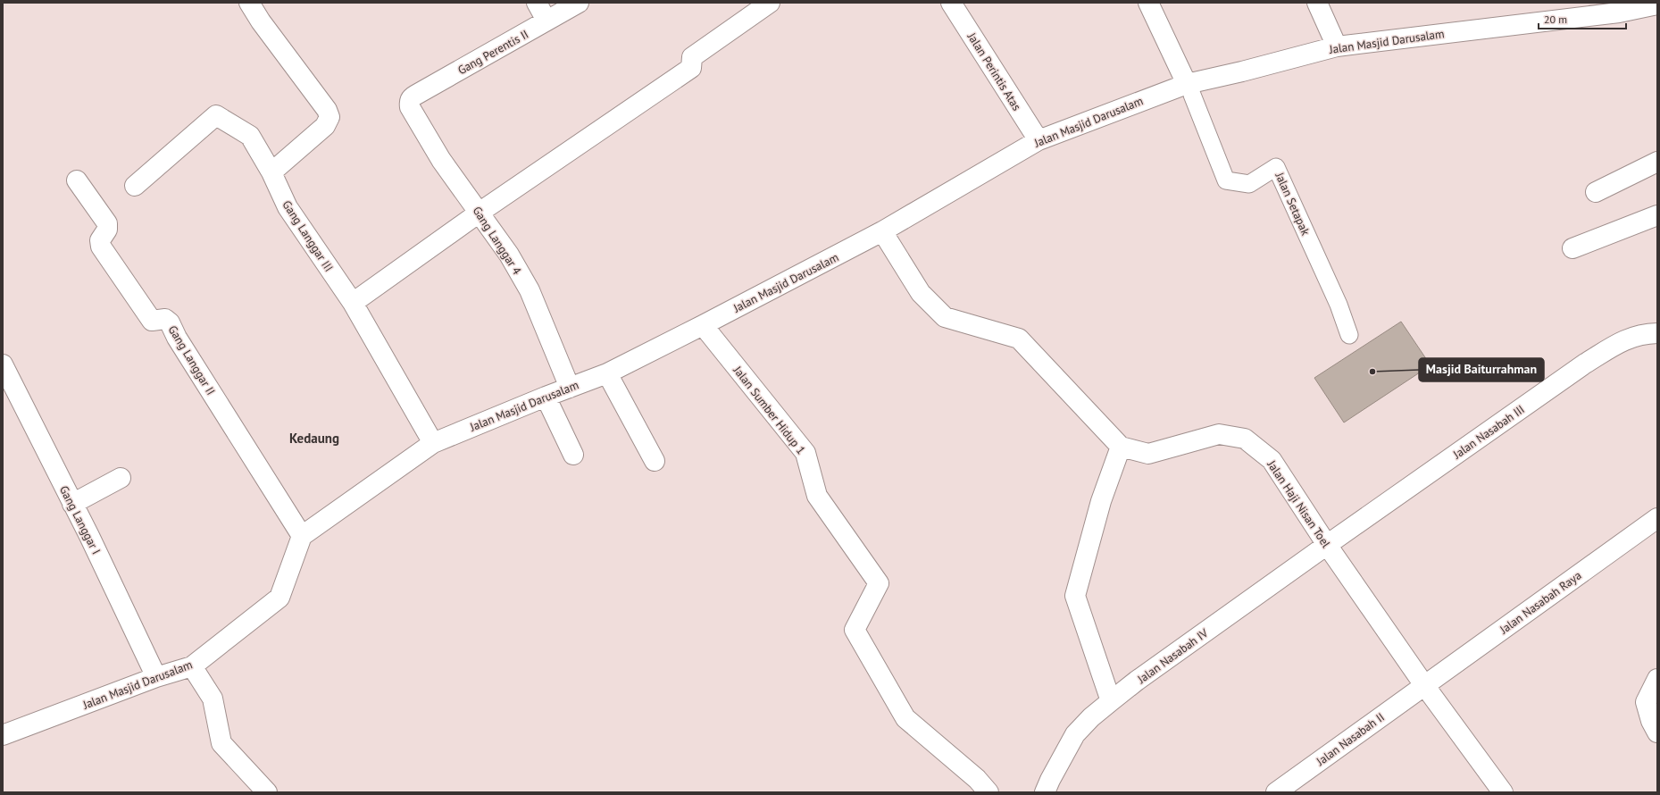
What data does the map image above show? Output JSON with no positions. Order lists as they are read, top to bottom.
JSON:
{
  "streets": {
    "street": [
      "Jalan Masjid Darusalam",
      "Gang Perentis II",
      "Jalan Perintis Atas",
      "Jalan Setapak",
      "Gang Langgar III",
      "Gang Langgar 4",
      "Gang Langgar II",
      "Jalan Sumber Hidup 1",
      "Jalan Nasabah III",
      "Jalan Haji Nisan Toel",
      "Gang Langgar I",
      "Jalan Nasabah Raya",
      "Jalan Nasabah IV",
      "Jalan Nasabah II"
    ]
  },
  "crossings": [
    ["Jalan Masjid Darusalam", "Jalan Perintis Atas"],
    ["Jalan Masjid Darusalam", "Jalan Setapak"],
    ["Jalan Masjid Darusalam", "Gang Langgar III"],
    ["Jalan Masjid Darusalam", "Gang Langgar 4"],
    ["Jalan Masjid Darusalam", "Gang Langgar II"],
    ["Jalan Masjid Darusalam", "Jalan Sumber Hidup 1"],
    ["Jalan Masjid Darusalam", "Gang Langgar I"],
    ["Gang Perentis II", "Gang Langgar 4"],
    ["Jalan Nasabah III", "Jalan Haji Nisan Toel"],
    ["Jalan Nasabah III", "Jalan Nasabah IV"],
    ["Jalan Haji Nisan Toel", "Jalan Nasabah Raya"],
    ["Jalan Haji Nisan Toel", "Jalan Nasabah IV"],
    ["Jalan Haji Nisan Toel", "Jalan Nasabah II"],
    ["Jalan Nasabah Raya", "Jalan Nasabah II"]
  ],
  "districts": ["Kedaung"],
  "places": ["Masjid Baiturrahman"],
  "scale_bar": "20 m"
}
